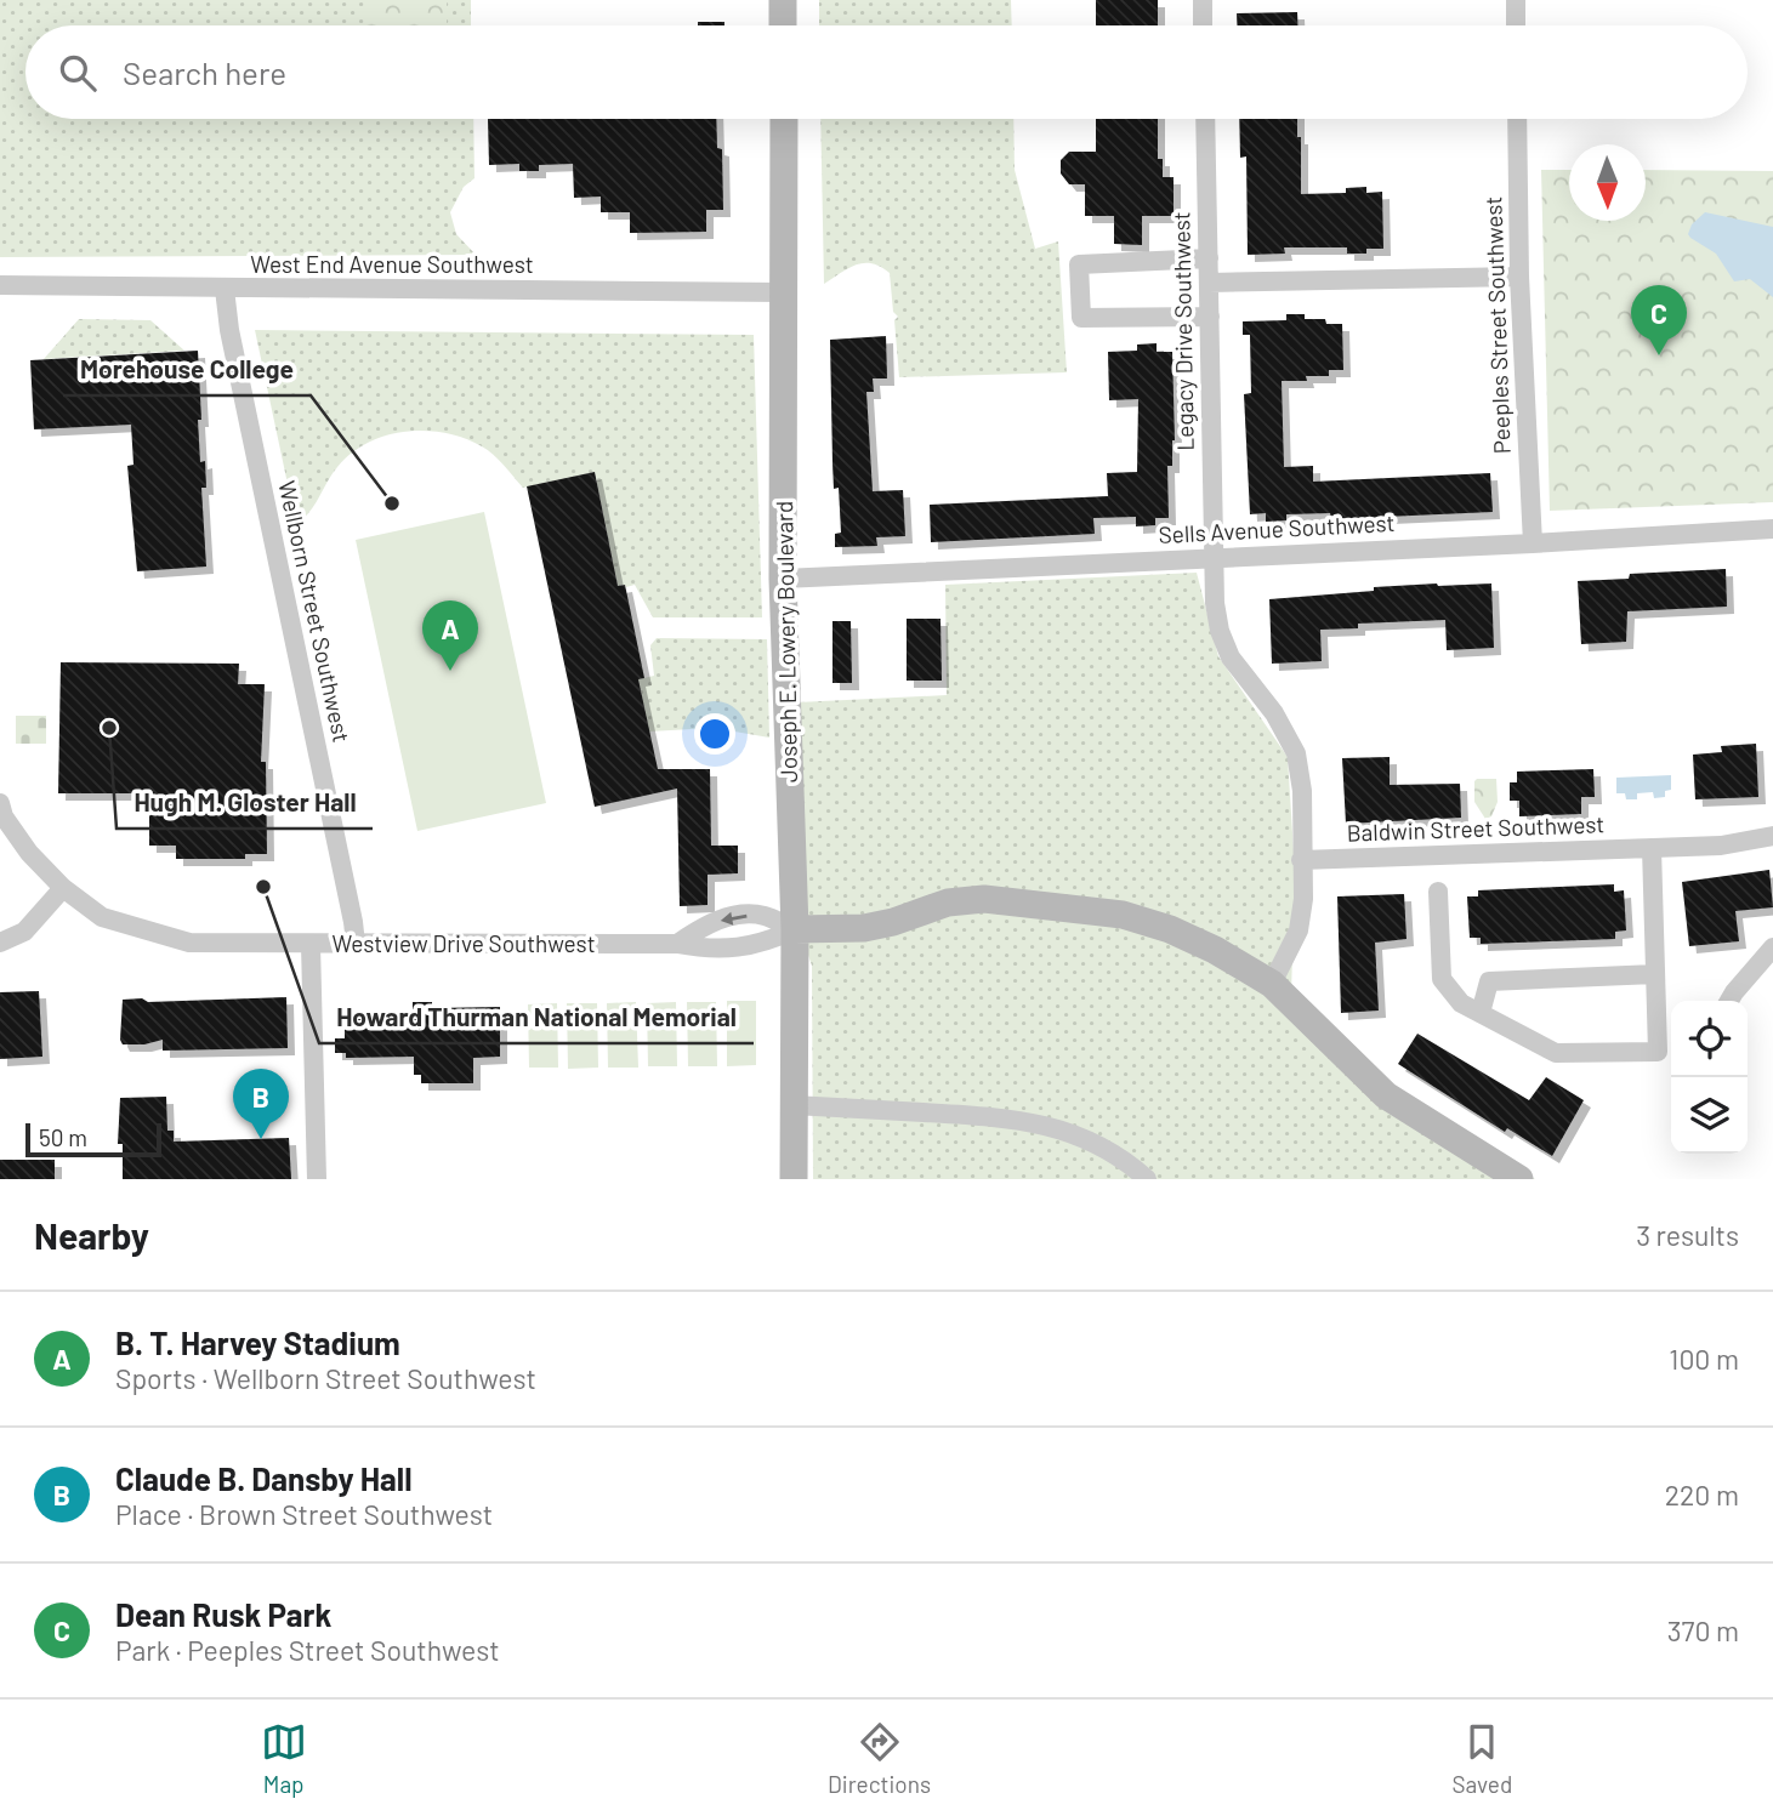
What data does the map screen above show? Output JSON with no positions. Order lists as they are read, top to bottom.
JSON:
{
  "streets": {
    "main road": ["Joseph E. Lowery Boulevard", "Westview Drive Southwest"],
    "street": [
      "West End Avenue Southwest",
      "Peeples Street Southwest",
      "Legacy Drive Southwest",
      "Sells Avenue Southwest",
      "Wellborn Street Southwest",
      "Baldwin Street Southwest"
    ]
  },
  "crossings": [
    ["West End Avenue Southwest", "Wellborn Street Southwest"],
    ["West End Avenue Southwest", "Joseph E. Lowery Boulevard"],
    ["Peeples Street Southwest", "Sells Avenue Southwest"],
    ["Legacy Drive Southwest", "Sells Avenue Southwest"],
    ["Legacy Drive Southwest", "Baldwin Street Southwest"],
    ["Legacy Drive Southwest", "Westview Drive Southwest"],
    ["Sells Avenue Southwest", "Joseph E. Lowery Boulevard"],
    ["Wellborn Street Southwest", "Westview Drive Southwest"],
    ["Joseph E. Lowery Boulevard", "Westview Drive Southwest"]
  ],
  "places": ["Morehouse College", "Hugh M. Gloster Hall", "Howard Thurman National Memorial"],
  "scale_bar": "50 m",
  "north": "bottom",
  "page": {
    "search": "Search here",
    "pins": ["C", "A", "B"],
    "scale": "50 m",
    "heading": ["Nearby", "3 results"],
    "list": [
      {
        "mark": "A",
        "name": "B. T. Harvey Stadium",
        "note": "Sports · Wellborn Street Southwest",
        "value": "100 m"
      },
      {
        "mark": "B",
        "name": "Claude B. Dansby Hall",
        "note": "Place · Brown Street Southwest",
        "value": "220 m"
      },
      {
        "mark": "C",
        "name": "Dean Rusk Park",
        "note": "Park · Peeples Street Southwest",
        "value": "370 m"
      }
    ],
    "nav": ["Map", "Directions", "Saved"]
  }
}
